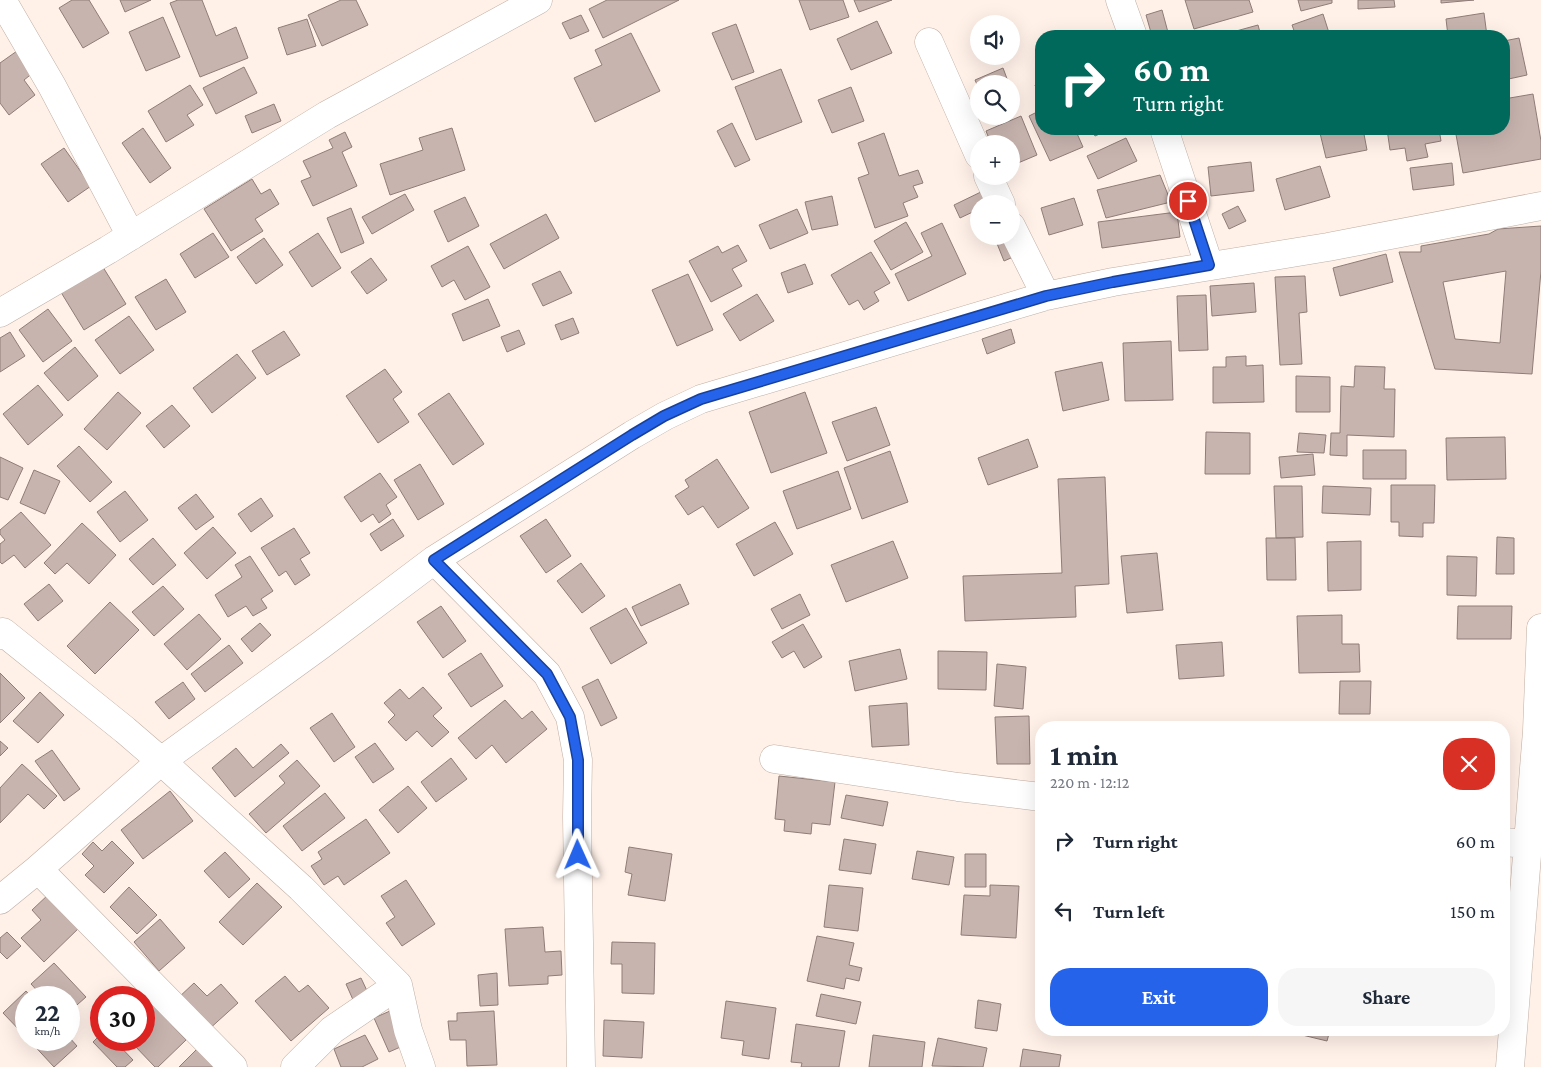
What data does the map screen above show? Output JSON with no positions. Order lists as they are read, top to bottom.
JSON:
{
  "page": {
    "map_buttons": ["+", "−"],
    "turn": ["60 m", "Turn right"],
    "heading": ["1 min", "220 m · 12:12"],
    "list": [
      {
        "name": "Turn right",
        "value": "60 m"
      },
      {
        "name": "Turn left",
        "value": "150 m"
      }
    ],
    "buttons": ["Exit", "Share"],
    "speed": "22 km/h",
    "limit": "30"
  }
}
